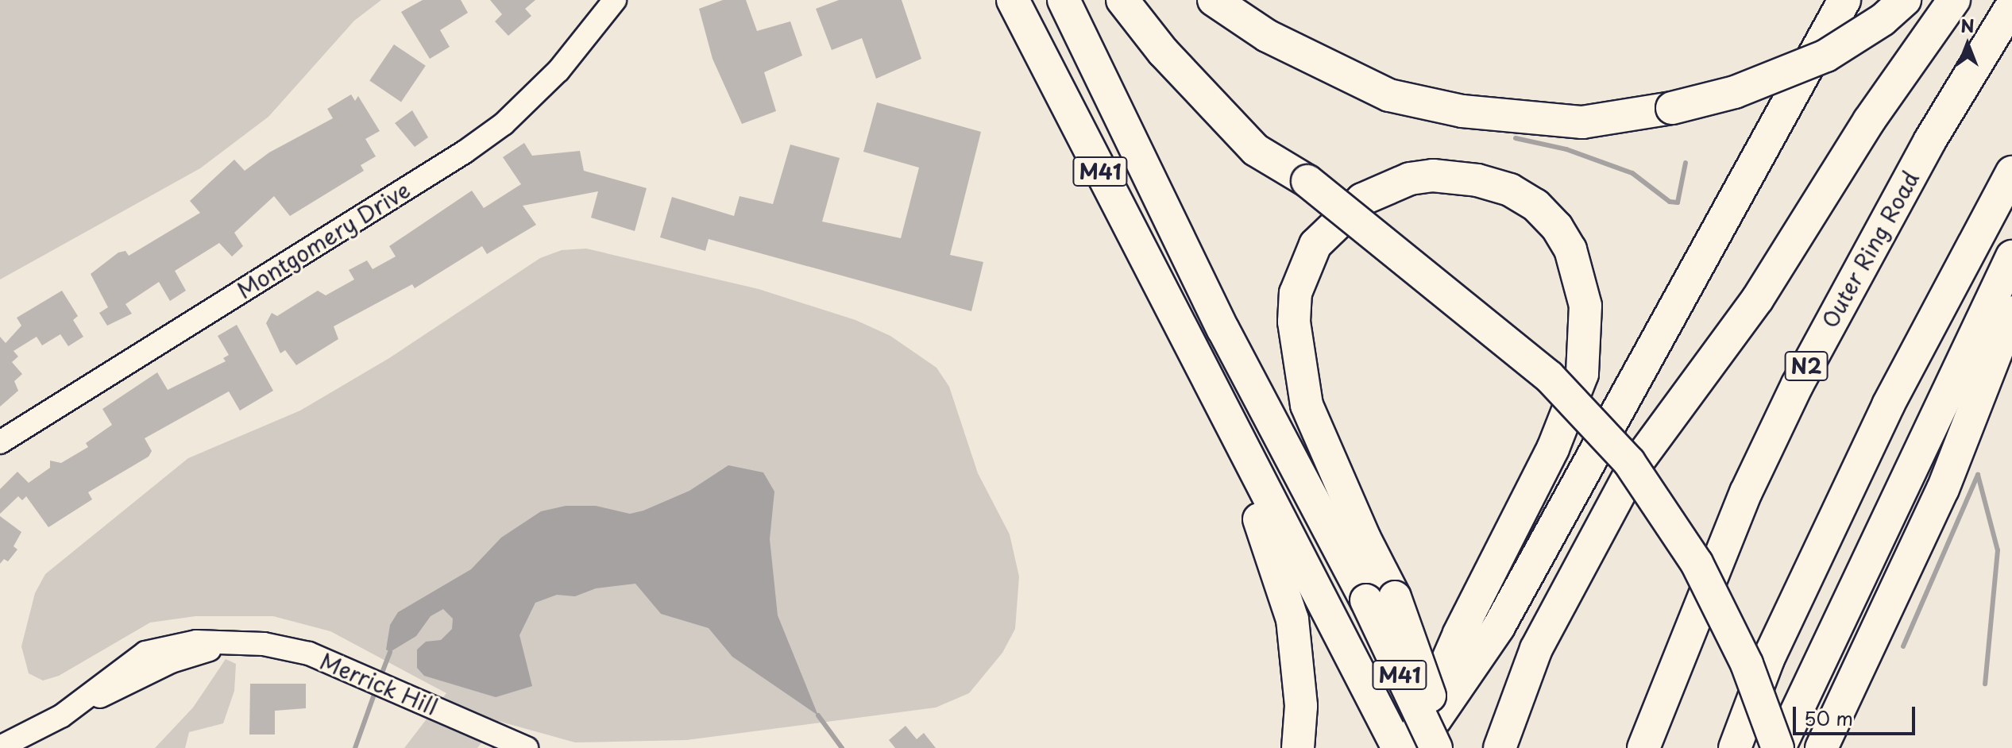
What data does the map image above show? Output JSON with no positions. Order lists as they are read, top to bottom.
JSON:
{
  "streets": {
    "highway": ["M41", "Outer Ring Road", "N2"],
    "street": ["Montgomery Drive", "Merrick Hill"]
  },
  "scale_bar": "50 m",
  "north": "top"
}
